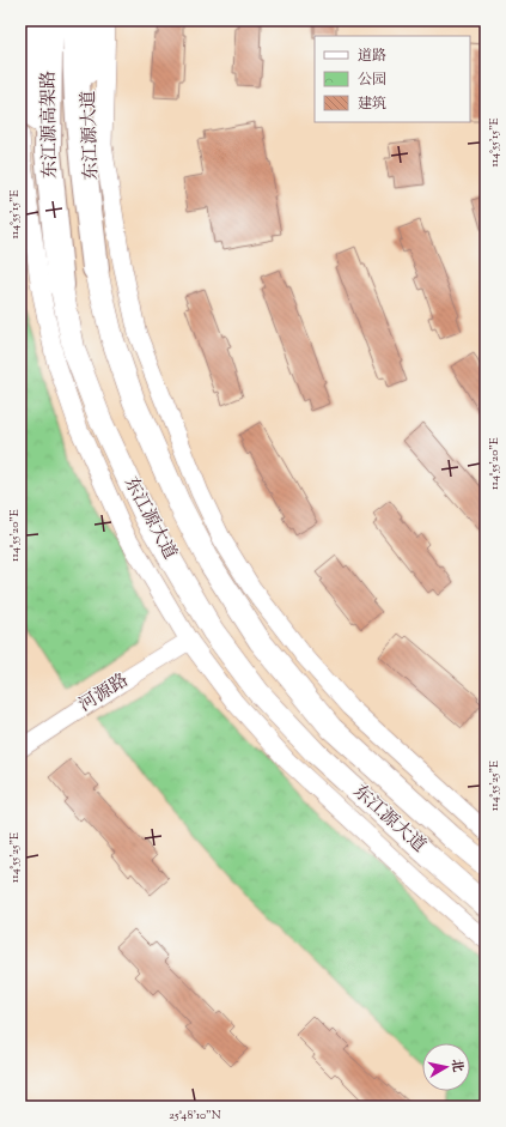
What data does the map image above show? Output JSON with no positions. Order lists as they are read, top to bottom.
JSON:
{
  "streets": {
    "highway": ["东江源高架路"],
    "main road": ["东江源大道"],
    "street": ["河源路"]
  },
  "crossings": [
    ["东江源高架路", "东江源大道"]
  ],
  "legend": ["道路", "公园", "建筑"],
  "north": "right",
  "coordinates": [
    "114°55'15\"E",
    "114°55'20\"E",
    "114°55'25\"E",
    "25°48'10\"N"
  ]
}
